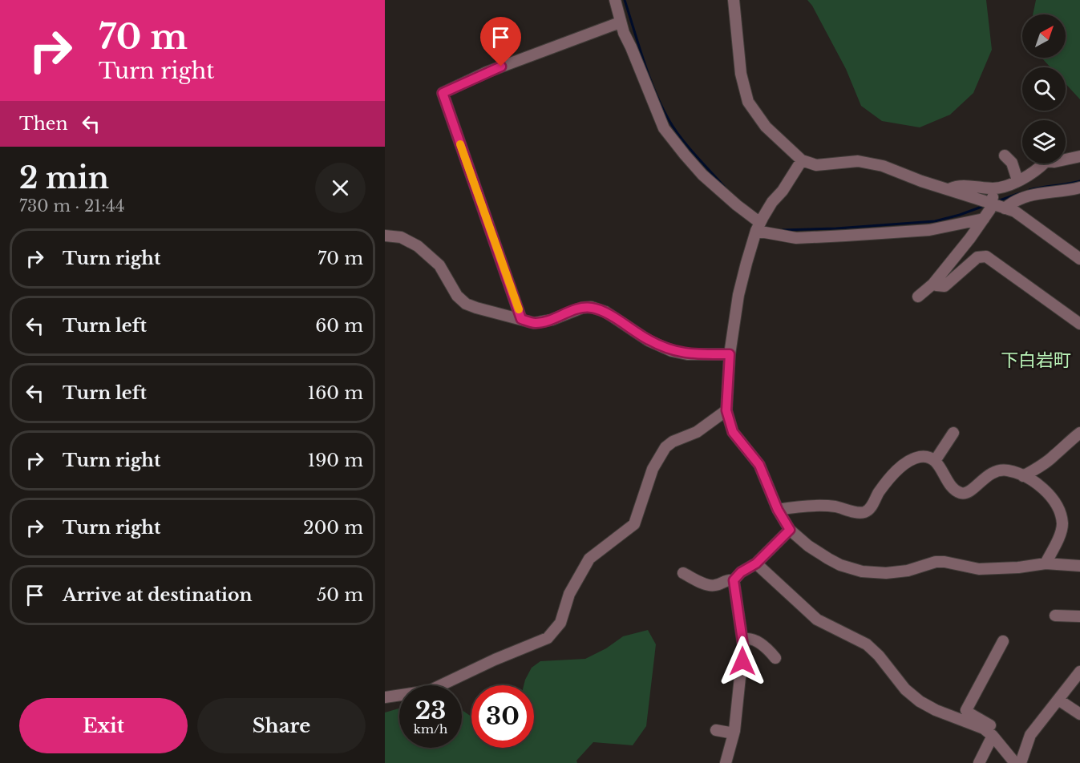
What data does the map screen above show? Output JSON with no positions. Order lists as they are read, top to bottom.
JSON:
{
  "districts": ["下白岩町"],
  "north": "top right",
  "page": {
    "turn": ["70 m", "Turn right"],
    "then": "Then",
    "heading": ["2 min", "730 m · 21:44"],
    "list": [
      {
        "name": "Turn right",
        "value": "70 m"
      },
      {
        "name": "Turn left",
        "value": "60 m"
      },
      {
        "name": "Turn left",
        "value": "160 m"
      },
      {
        "name": "Turn right",
        "value": "190 m"
      },
      {
        "name": "Turn right",
        "value": "200 m"
      },
      {
        "name": "Arrive at destination",
        "value": "50 m"
      }
    ],
    "speed": "23 km/h",
    "limit": "30",
    "buttons": ["Exit", "Share"]
  }
}
